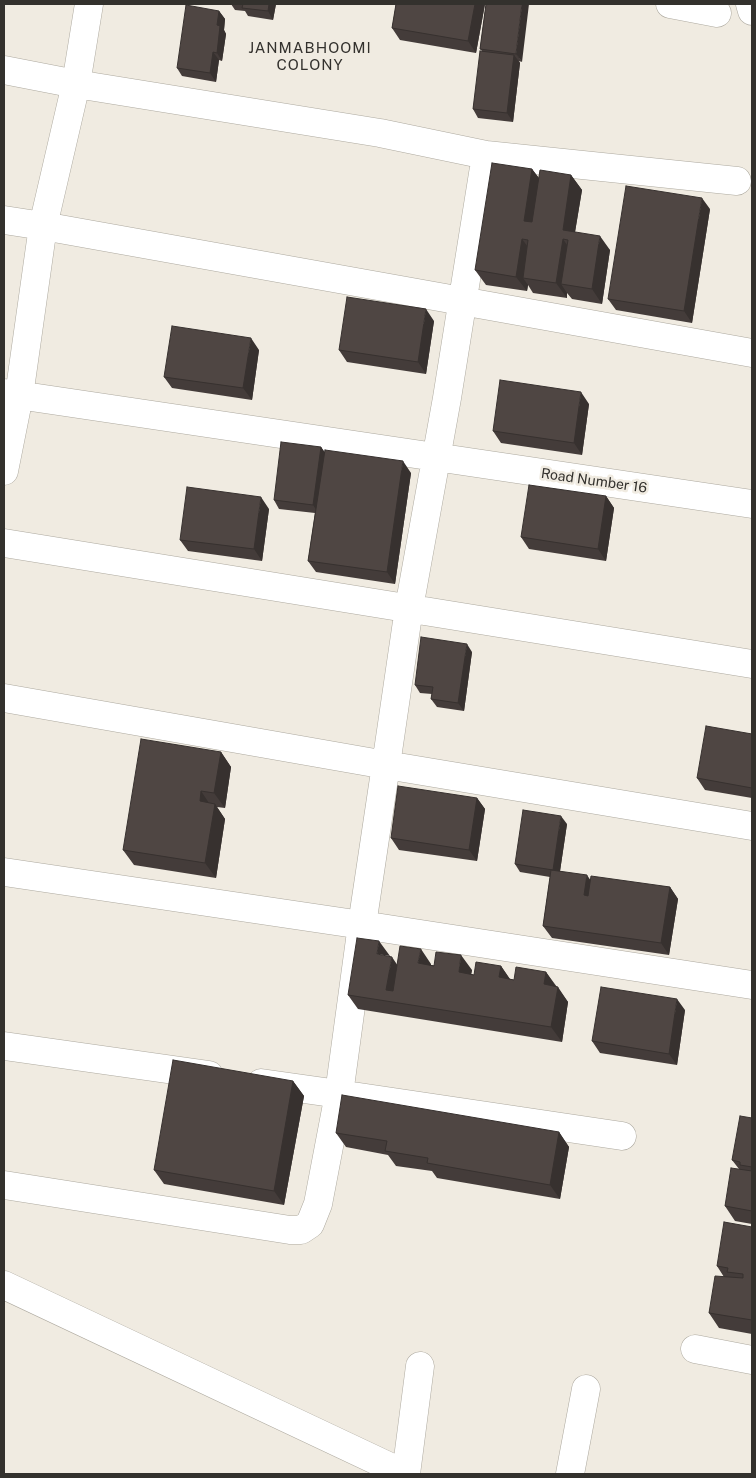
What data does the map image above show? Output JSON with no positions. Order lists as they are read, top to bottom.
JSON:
{
  "streets": {
    "street": ["Road Number 16"]
  },
  "districts": ["JANMABHOOMI COLONY"]
}
